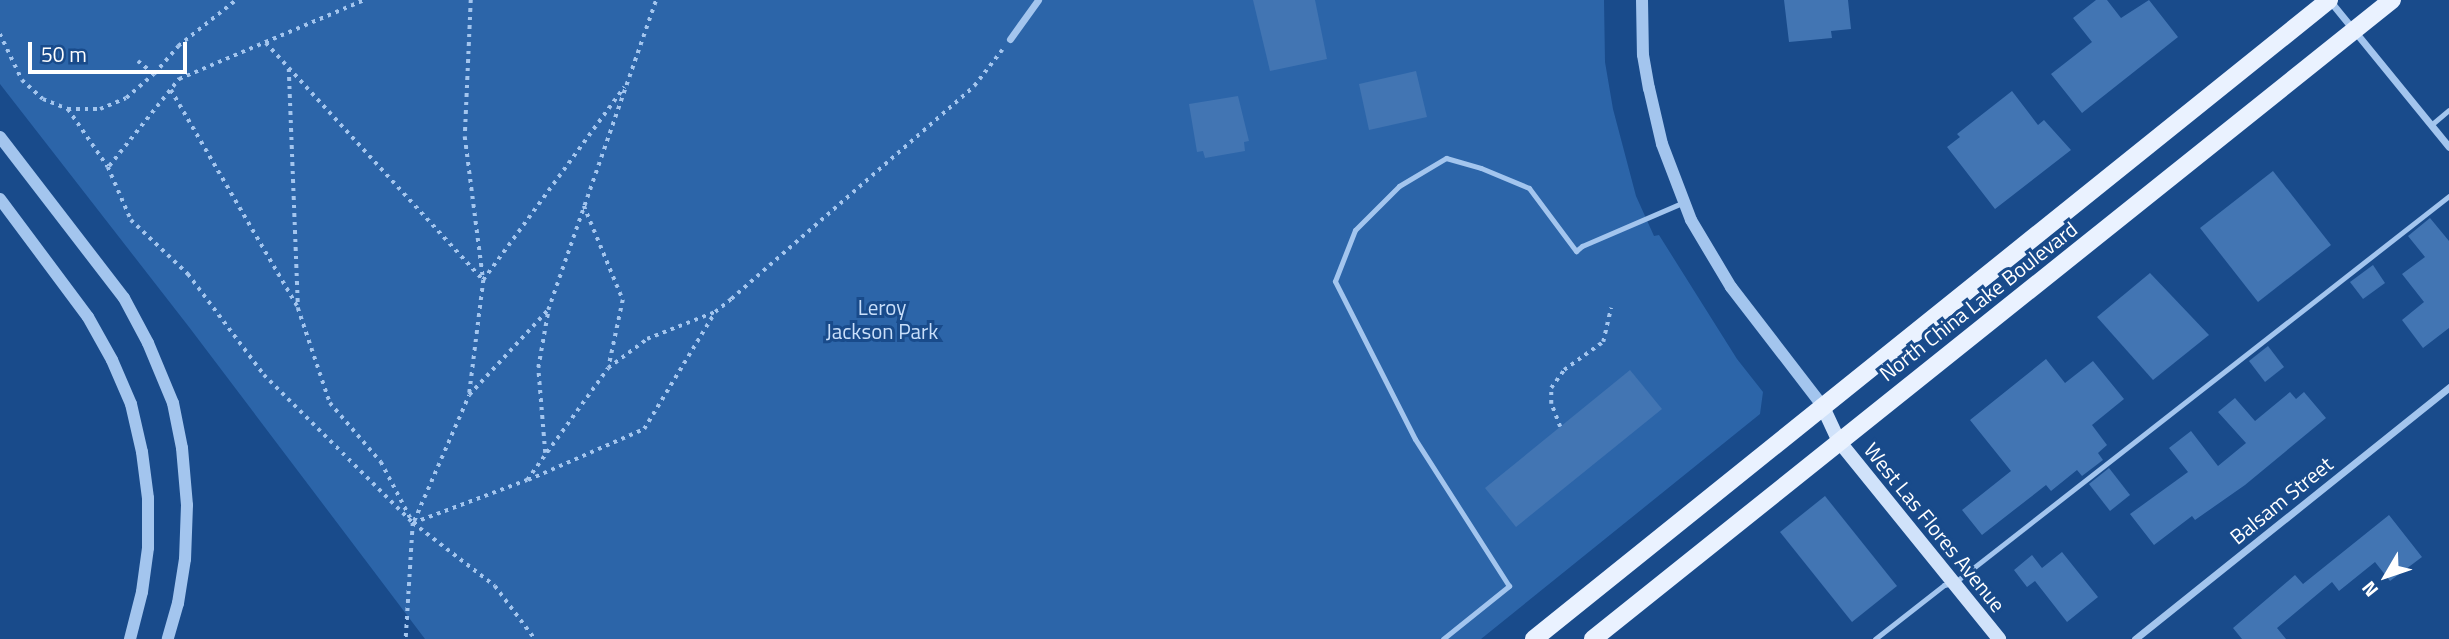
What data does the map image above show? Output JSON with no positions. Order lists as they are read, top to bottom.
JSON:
{
  "streets": {
    "main road": ["North China Lake Boulevard", "West Las Flores Avenue"],
    "street": ["Balsam Street"]
  },
  "crossings": [
    ["North China Lake Boulevard", "West Las Flores Avenue"]
  ],
  "parks": ["Leroy Jackson Park"],
  "scale_bar": "50 m",
  "north": "bottom left"
}
